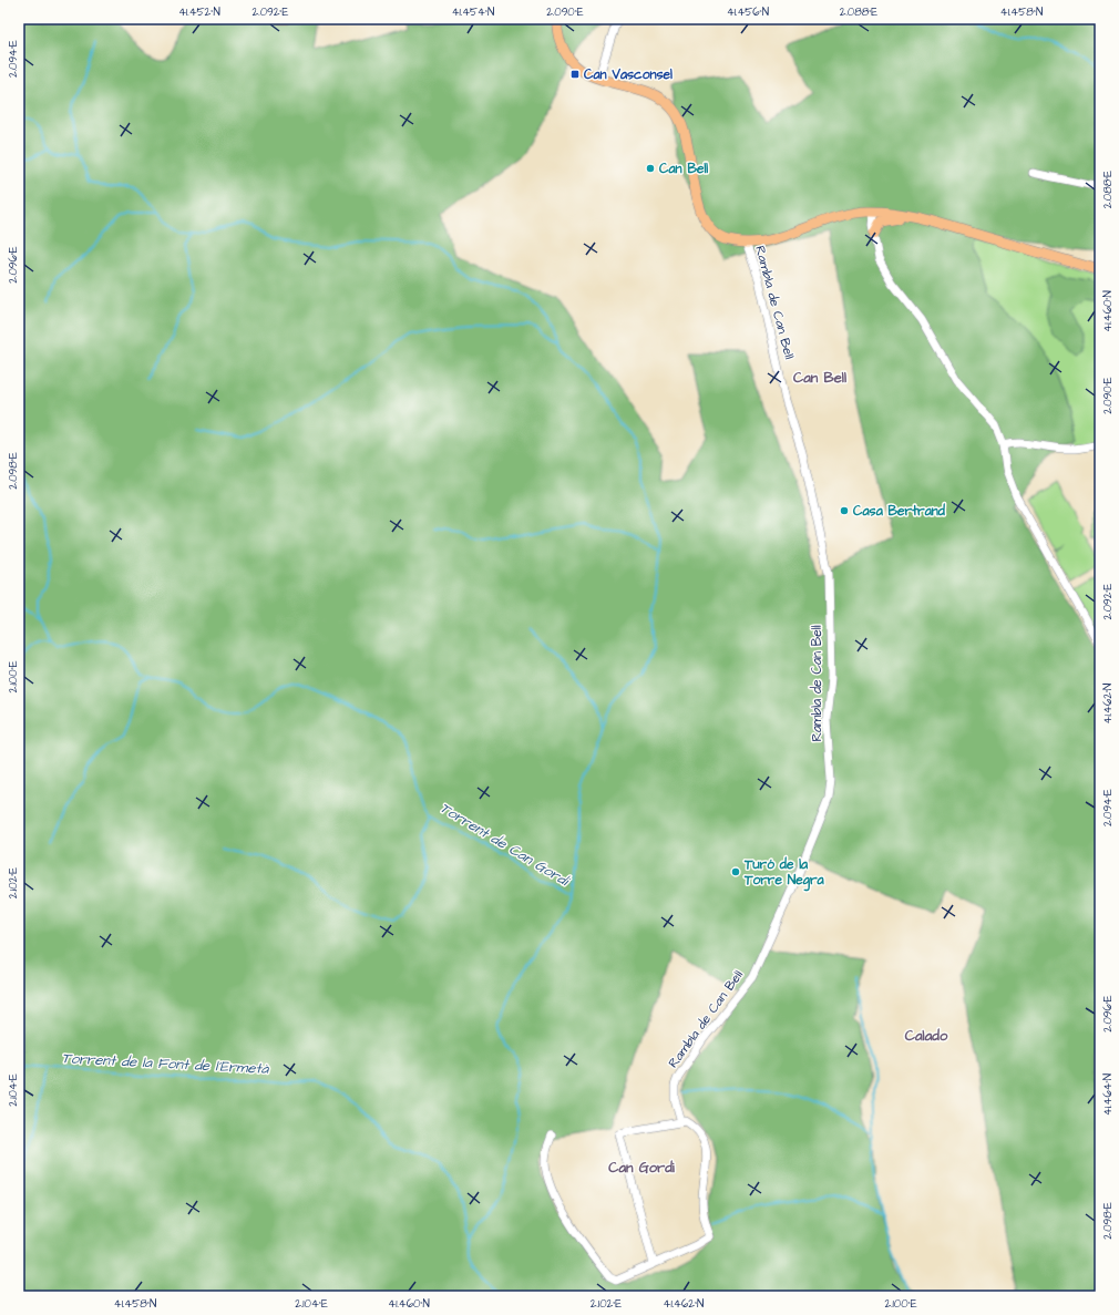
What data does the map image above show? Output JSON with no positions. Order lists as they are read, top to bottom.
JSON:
{
  "streets": {
    "street": ["Rambla de Can Bell"]
  },
  "districts": ["Can Bell", "Calado", "Can Gordi"],
  "water": ["Torrent de Can Gordi", "Torrent de la Font de l'Ermetà"],
  "places": {
    "transit": ["Can Vasconsel"],
    "other": ["Can Bell", "Casa Bertrand", "Turó de la Torre Negra"]
  },
  "coordinates": [
    "41.452°N",
    "2.092°E",
    "41.454°N",
    "2.090°E",
    "41.456°N",
    "2.088°E",
    "41.458°N",
    "2.094°E",
    "2.096°E",
    "41.460°N",
    "2.098°E",
    "2.100°E",
    "41.462°N",
    "2.102°E",
    "2.104°E",
    "41.464°N"
  ]
}
